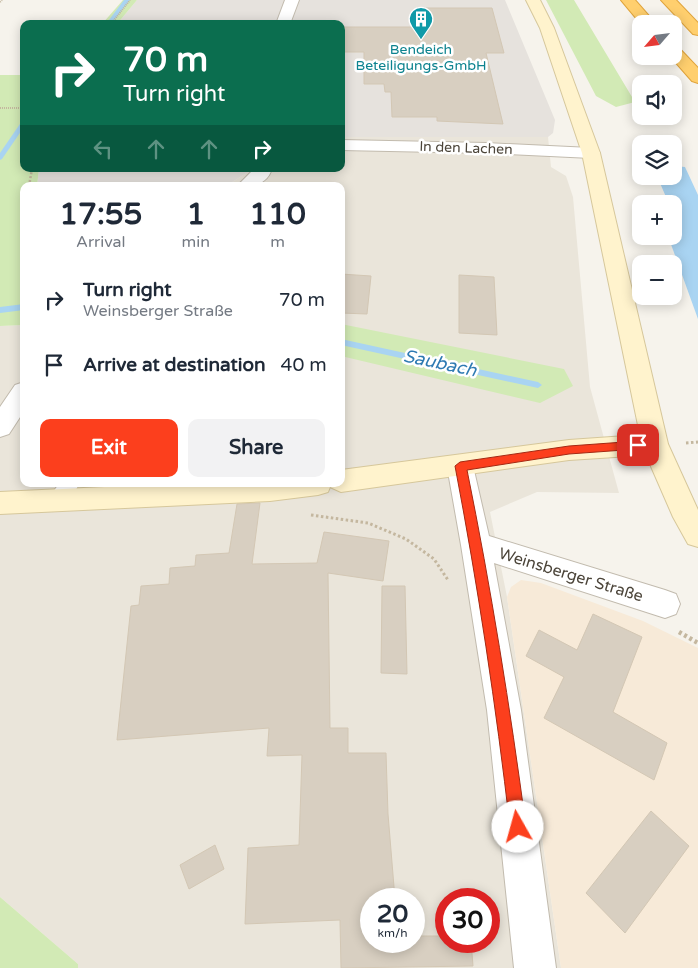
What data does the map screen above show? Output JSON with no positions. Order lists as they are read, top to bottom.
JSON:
{
  "streets": {
    "street": ["In den Lachen", "Weinsberger Straße"]
  },
  "water": ["Saubach"],
  "places": {
    "building": ["Bendeich Beteiligungs-GmbH"]
  },
  "north": "bottom left",
  "page": {
    "map_buttons": ["+", "−"],
    "turn": ["70 m", "Turn right"],
    "eta": [
      "17:55",
      "Arrival",
      "1",
      "min",
      "110",
      "m"
    ],
    "list": [
      {
        "name": "Turn right",
        "note": "Weinsberger Straße",
        "value": "70 m"
      },
      {
        "name": "Arrive at destination",
        "value": "40 m"
      }
    ],
    "buttons": ["Exit", "Share"],
    "speed": "20 km/h",
    "limit": "30"
  }
}
